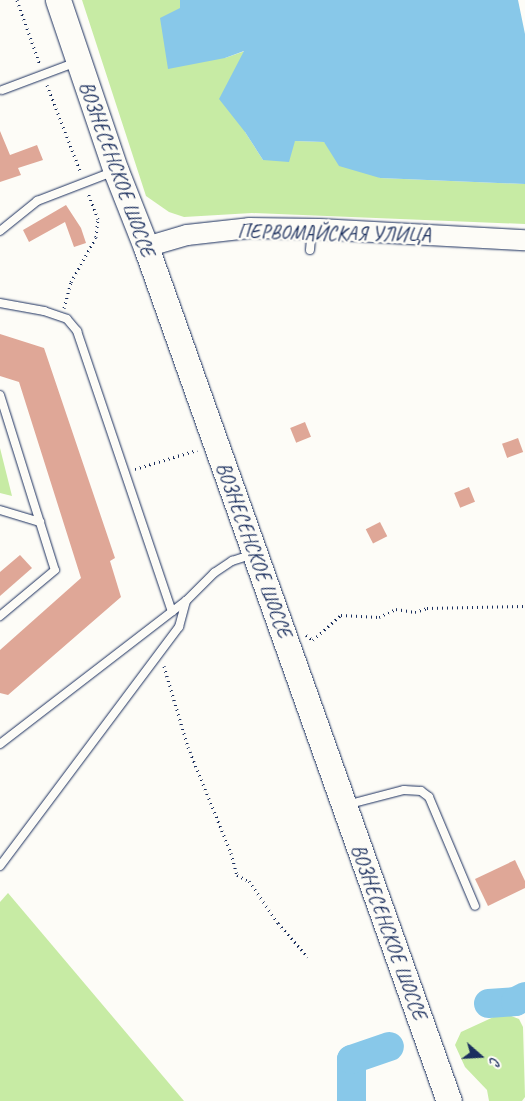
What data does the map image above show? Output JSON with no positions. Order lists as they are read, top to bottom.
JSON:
{
  "streets": {
    "main road": ["ВОЗНЕСЕНСКОЕ ШОССЕ"],
    "street": ["ПЕРВОМАЙСКАЯ УЛИЦА"]
  },
  "crossings": [
    ["ВОЗНЕСЕНСКОЕ ШОССЕ", "ПЕРВОМАЙСКАЯ УЛИЦА"]
  ],
  "north": "right"
}
